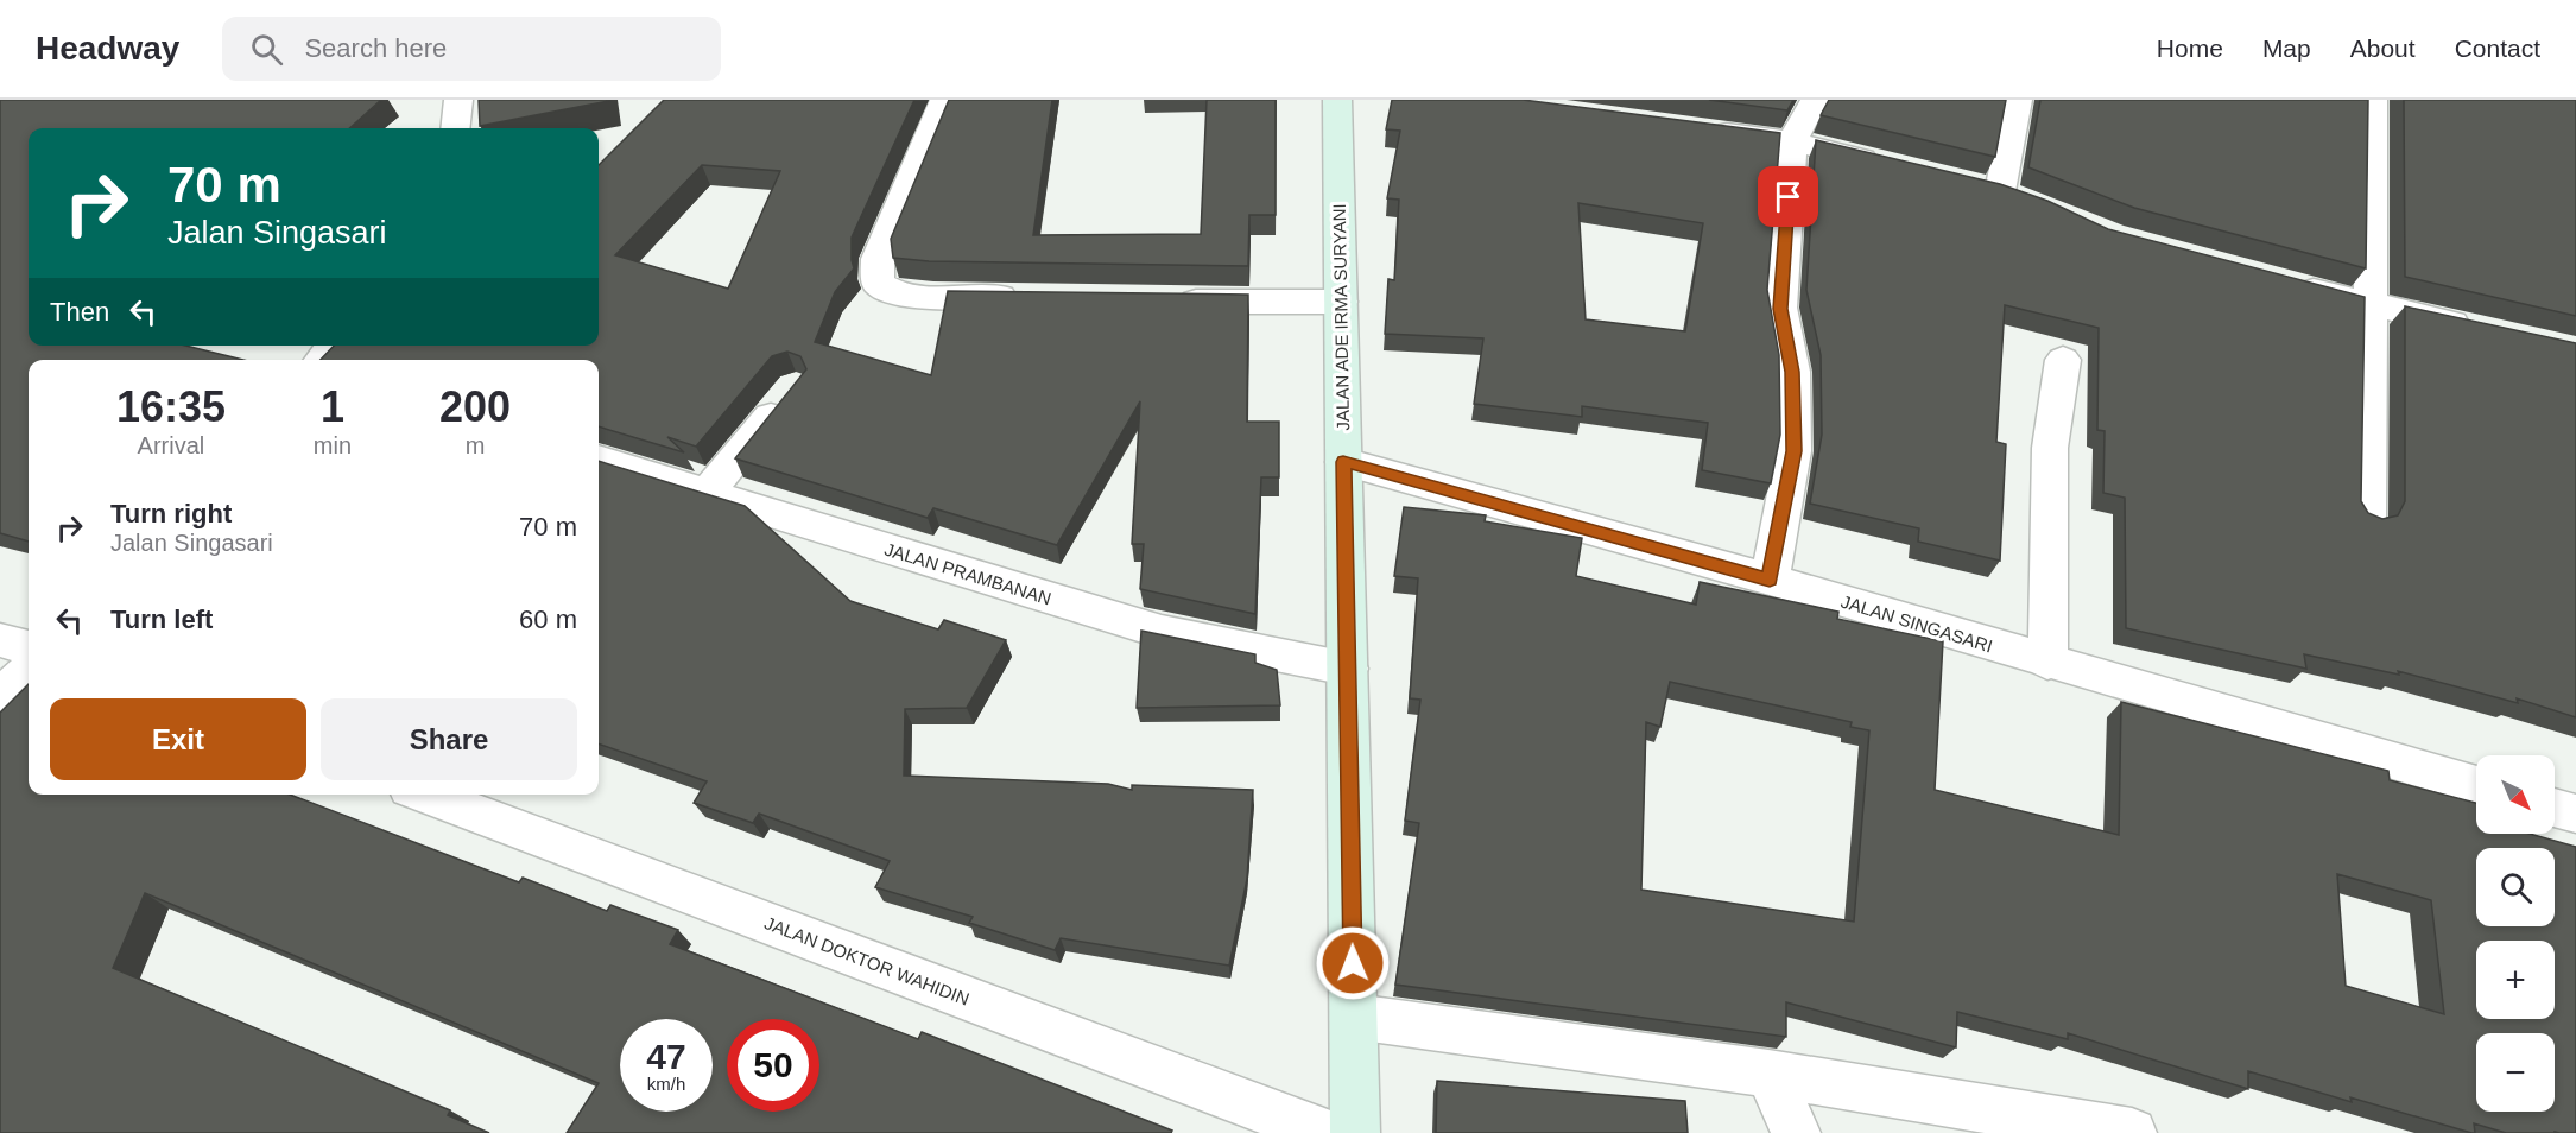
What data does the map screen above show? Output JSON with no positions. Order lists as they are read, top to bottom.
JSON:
{
  "streets": {
    "main road": ["JALAN ADE IRMA SURYANI"],
    "street": ["JALAN PRAMBANAN", "JALAN SINGASARI", "JALAN DOKTOR WAHIDIN"]
  },
  "crossings": [
    ["JALAN ADE IRMA SURYANI", "JALAN PRAMBANAN"],
    ["JALAN ADE IRMA SURYANI", "JALAN SINGASARI"]
  ],
  "north": "bottom right",
  "page": {
    "header": "Headway",
    "search": "Search here",
    "nav": [
      "Home",
      "Map",
      "About",
      "Contact"
    ],
    "turn": ["70 m", "Jalan Singasari"],
    "then": "Then",
    "eta": [
      "16:35",
      "Arrival",
      "1",
      "min",
      "200",
      "m"
    ],
    "list": [
      {
        "name": "Turn right",
        "note": "Jalan Singasari",
        "value": "70 m"
      },
      {
        "name": "Turn left",
        "value": "60 m"
      }
    ],
    "buttons": ["Exit", "Share"],
    "map_buttons": ["+", "−"],
    "speed": "47 km/h",
    "limit": "50"
  }
}
